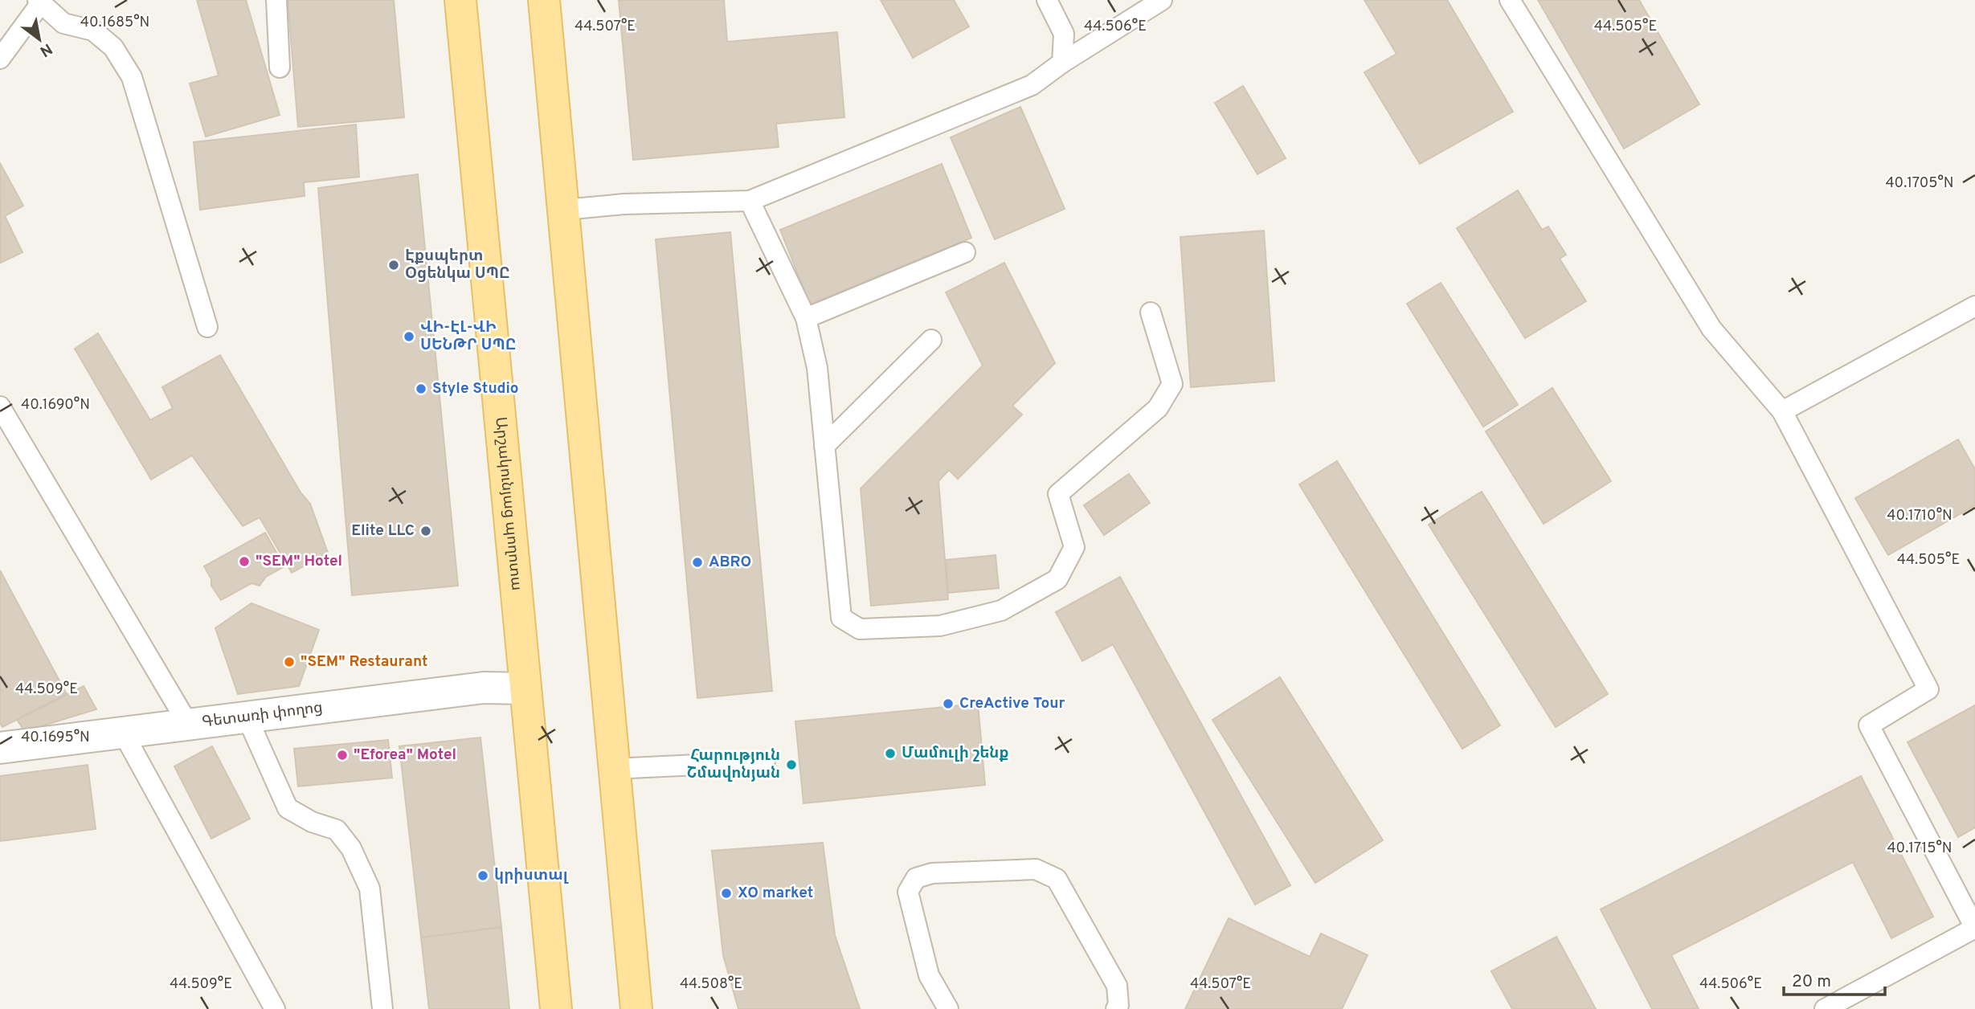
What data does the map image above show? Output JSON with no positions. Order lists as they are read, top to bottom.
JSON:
{
  "streets": {
    "main road": ["Արշակունյաց պողոտա"],
    "street": ["Գետառի փողոց"]
  },
  "crossings": [
    ["Արշակունյաց պողոտա", "Գետառի փողոց"]
  ],
  "places": [
    "Էքսպերտ Օցենկա ՍՊԸ",
    "ՎԻ-ԷԼ-ՎԻ ՍԵՆԹՐ ՍՊԸ",
    "Style Studio",
    "Elite LLC",
    "\"SEM\" Hotel",
    "ABRO",
    "\"SEM\" Restaurant",
    "CreActive Tour",
    "Մամուլի շենք",
    "\"Eforea\" Motel",
    "Հարություն Շմավոնյան",
    "կրիստալ",
    "XO market"
  ],
  "scale_bar": "20 m",
  "north": "bottom right",
  "coordinates": [
    "40.1685°N",
    "44.507°E",
    "44.506°E",
    "44.505°E",
    "40.1705°N",
    "40.1690°N",
    "40.1710°N",
    "44.509°E",
    "40.1695°N",
    "40.1715°N",
    "44.508°E"
  ]
}
